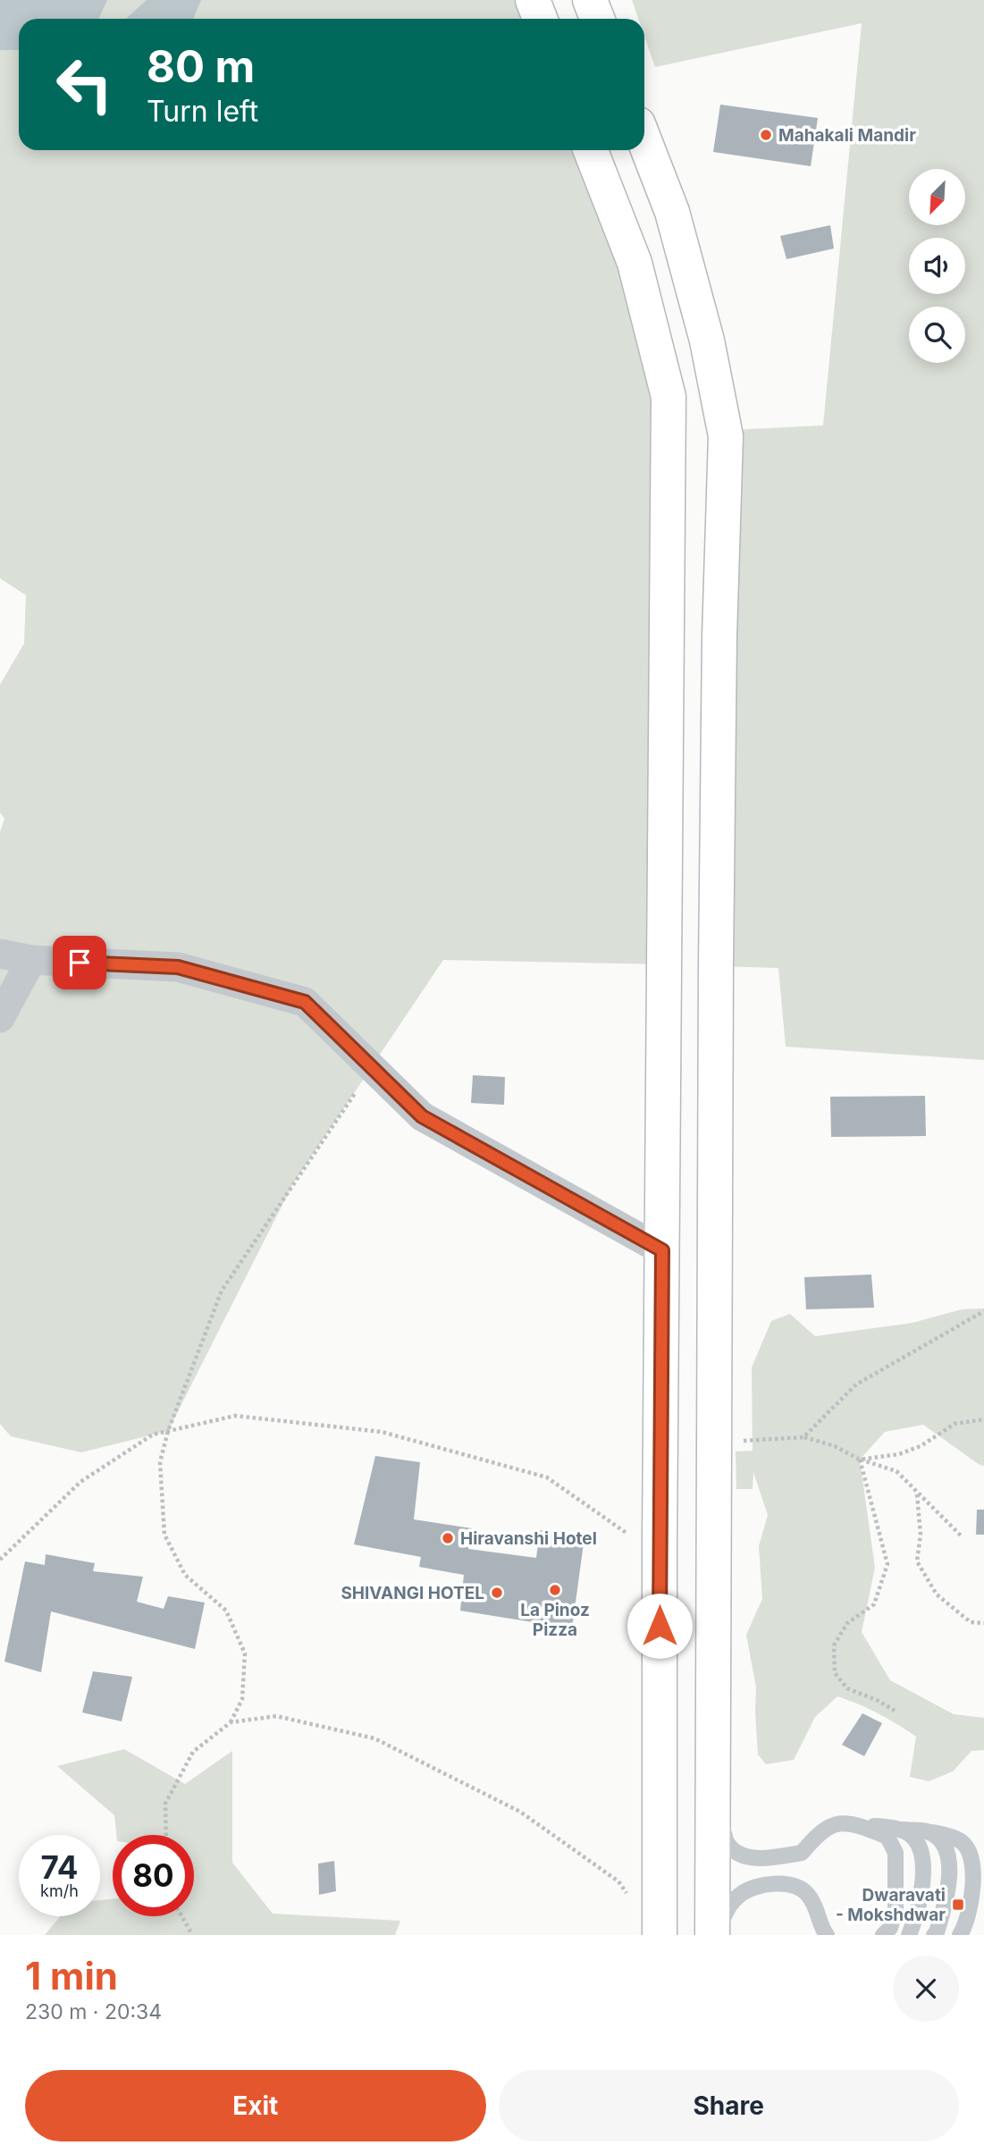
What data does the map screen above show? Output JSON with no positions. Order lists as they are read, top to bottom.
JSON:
{
  "places": {
    "other": [
      "Mahakali Mandir",
      "Hiravanshi Hotel",
      "La Pinoz Pizza",
      "SHIVANGI HOTEL"
    ],
    "transit": ["Dwaravati - Mokshdwar"]
  },
  "north": "bottom left",
  "page": {
    "turn": ["80 m", "Turn left"],
    "speed": "74 km/h",
    "limit": "80",
    "heading": ["1 min", "230 m · 20:34"],
    "buttons": ["Exit", "Share"]
  }
}
